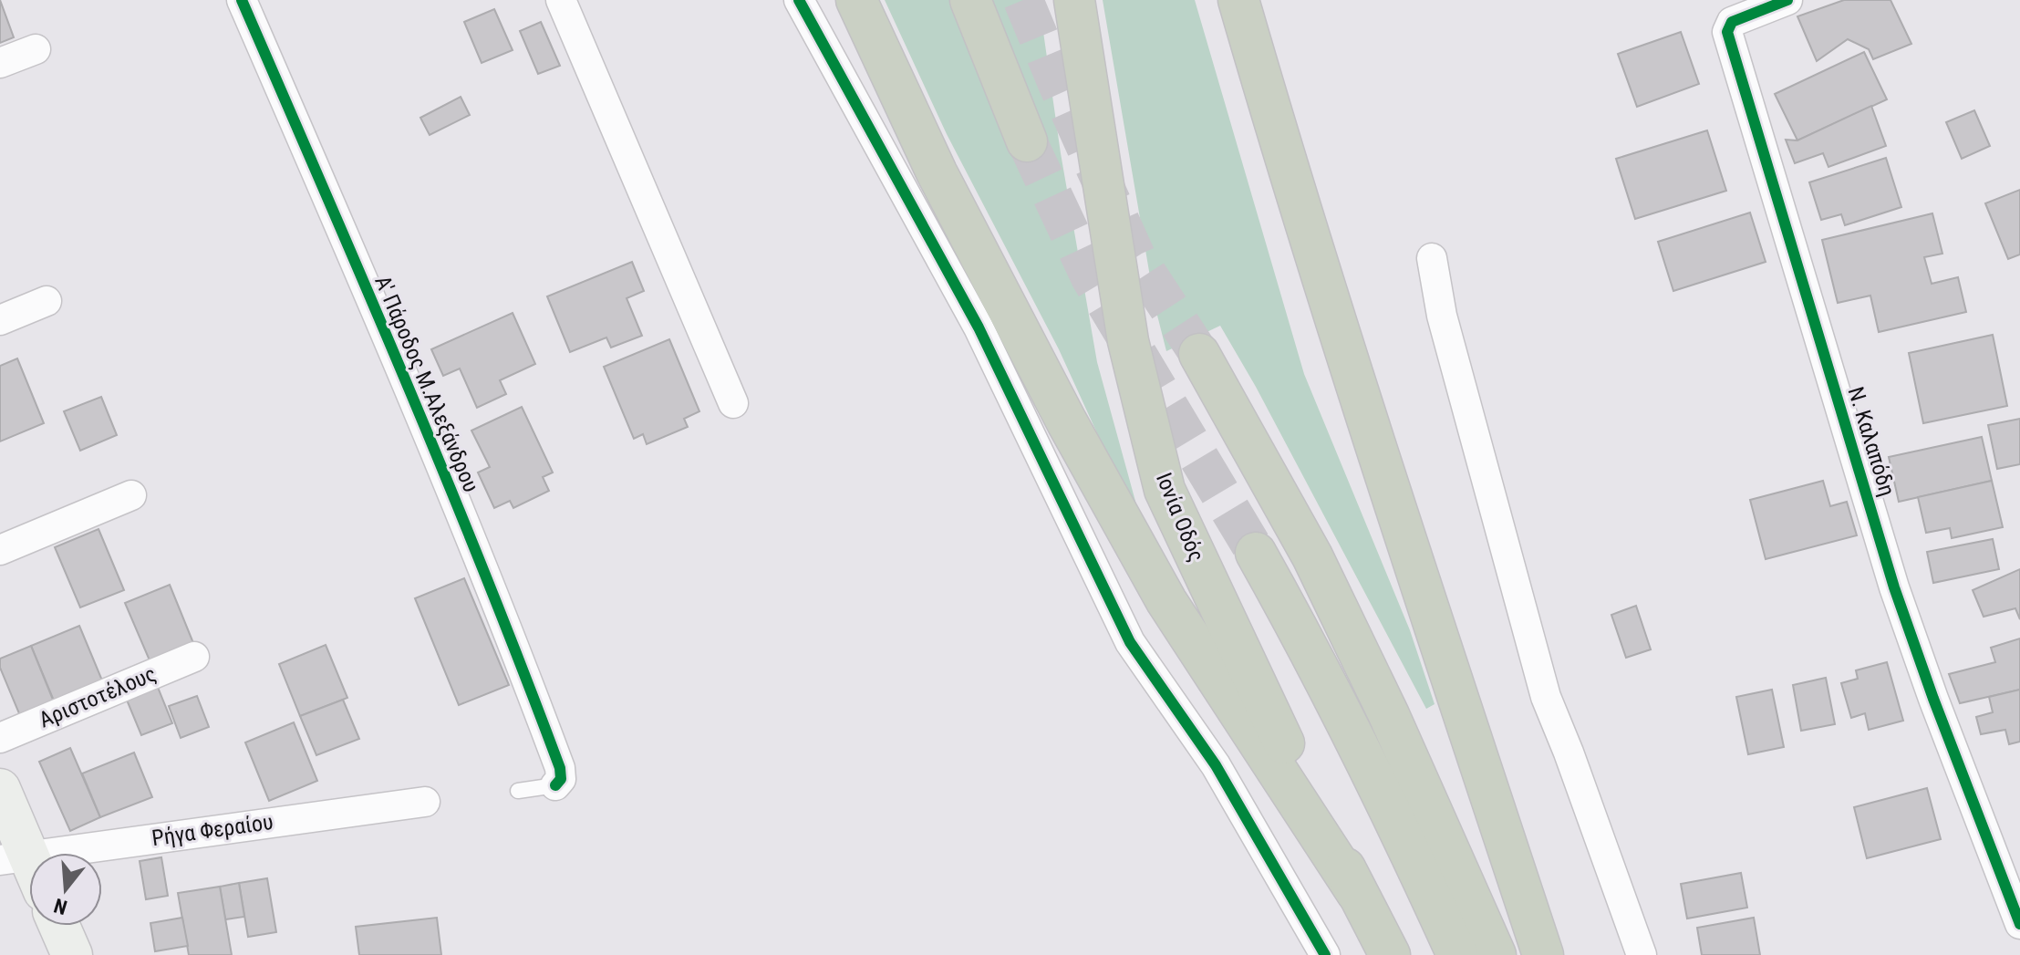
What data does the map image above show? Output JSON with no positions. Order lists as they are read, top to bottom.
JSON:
{
  "streets": {
    "highway": ["Ιονία Οδός"],
    "street": [
      "Α' Πάροδος Μ.Αλεξάνδρου",
      "Ν. Καλαπόδη",
      "Αριστοτέλους",
      "Ρήγα Φεραίου"
    ]
  },
  "north": "bottom"
}
